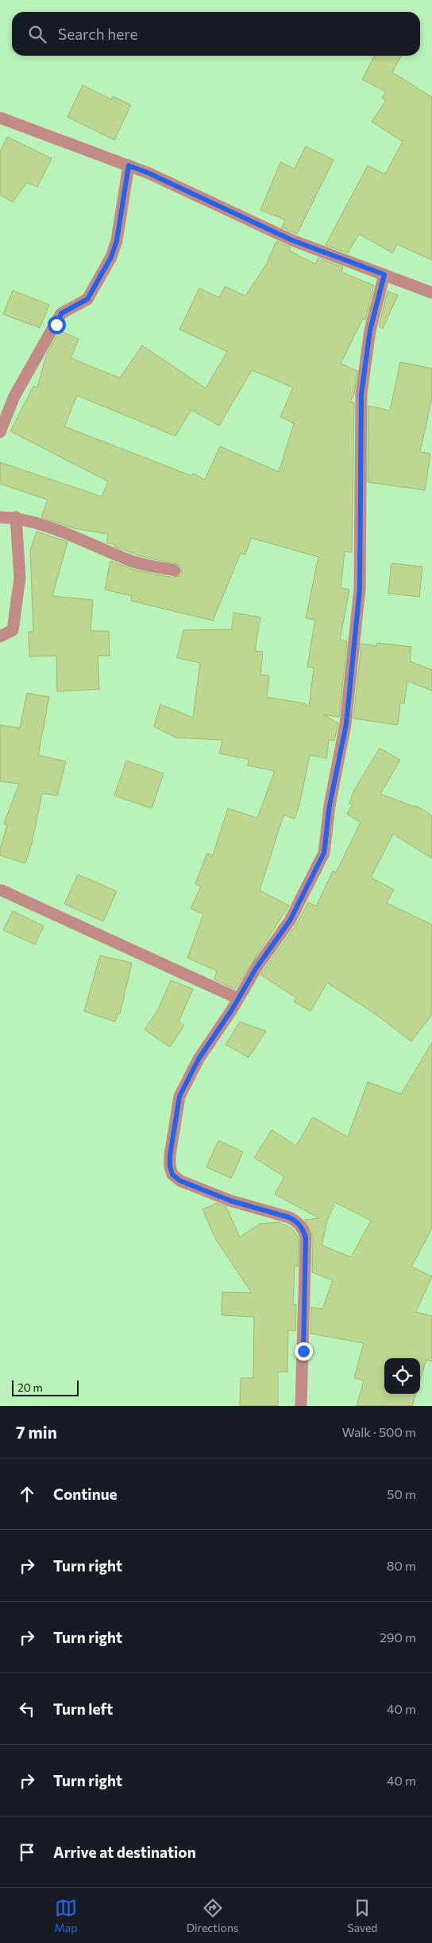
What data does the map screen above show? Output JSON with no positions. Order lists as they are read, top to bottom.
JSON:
{
  "scale_bar": "20 m",
  "page": {
    "search": "Search here",
    "scale": "20 m",
    "heading": ["7 min", "Walk · 500 m"],
    "list": [
      ["Continue", "50 m"],
      ["Turn right", "80 m"],
      ["Turn right", "290 m"],
      ["Turn left", "40 m"],
      ["Turn right", "40 m"],
      "Arrive at destination"
    ],
    "nav": ["Map", "Directions", "Saved"]
  }
}
